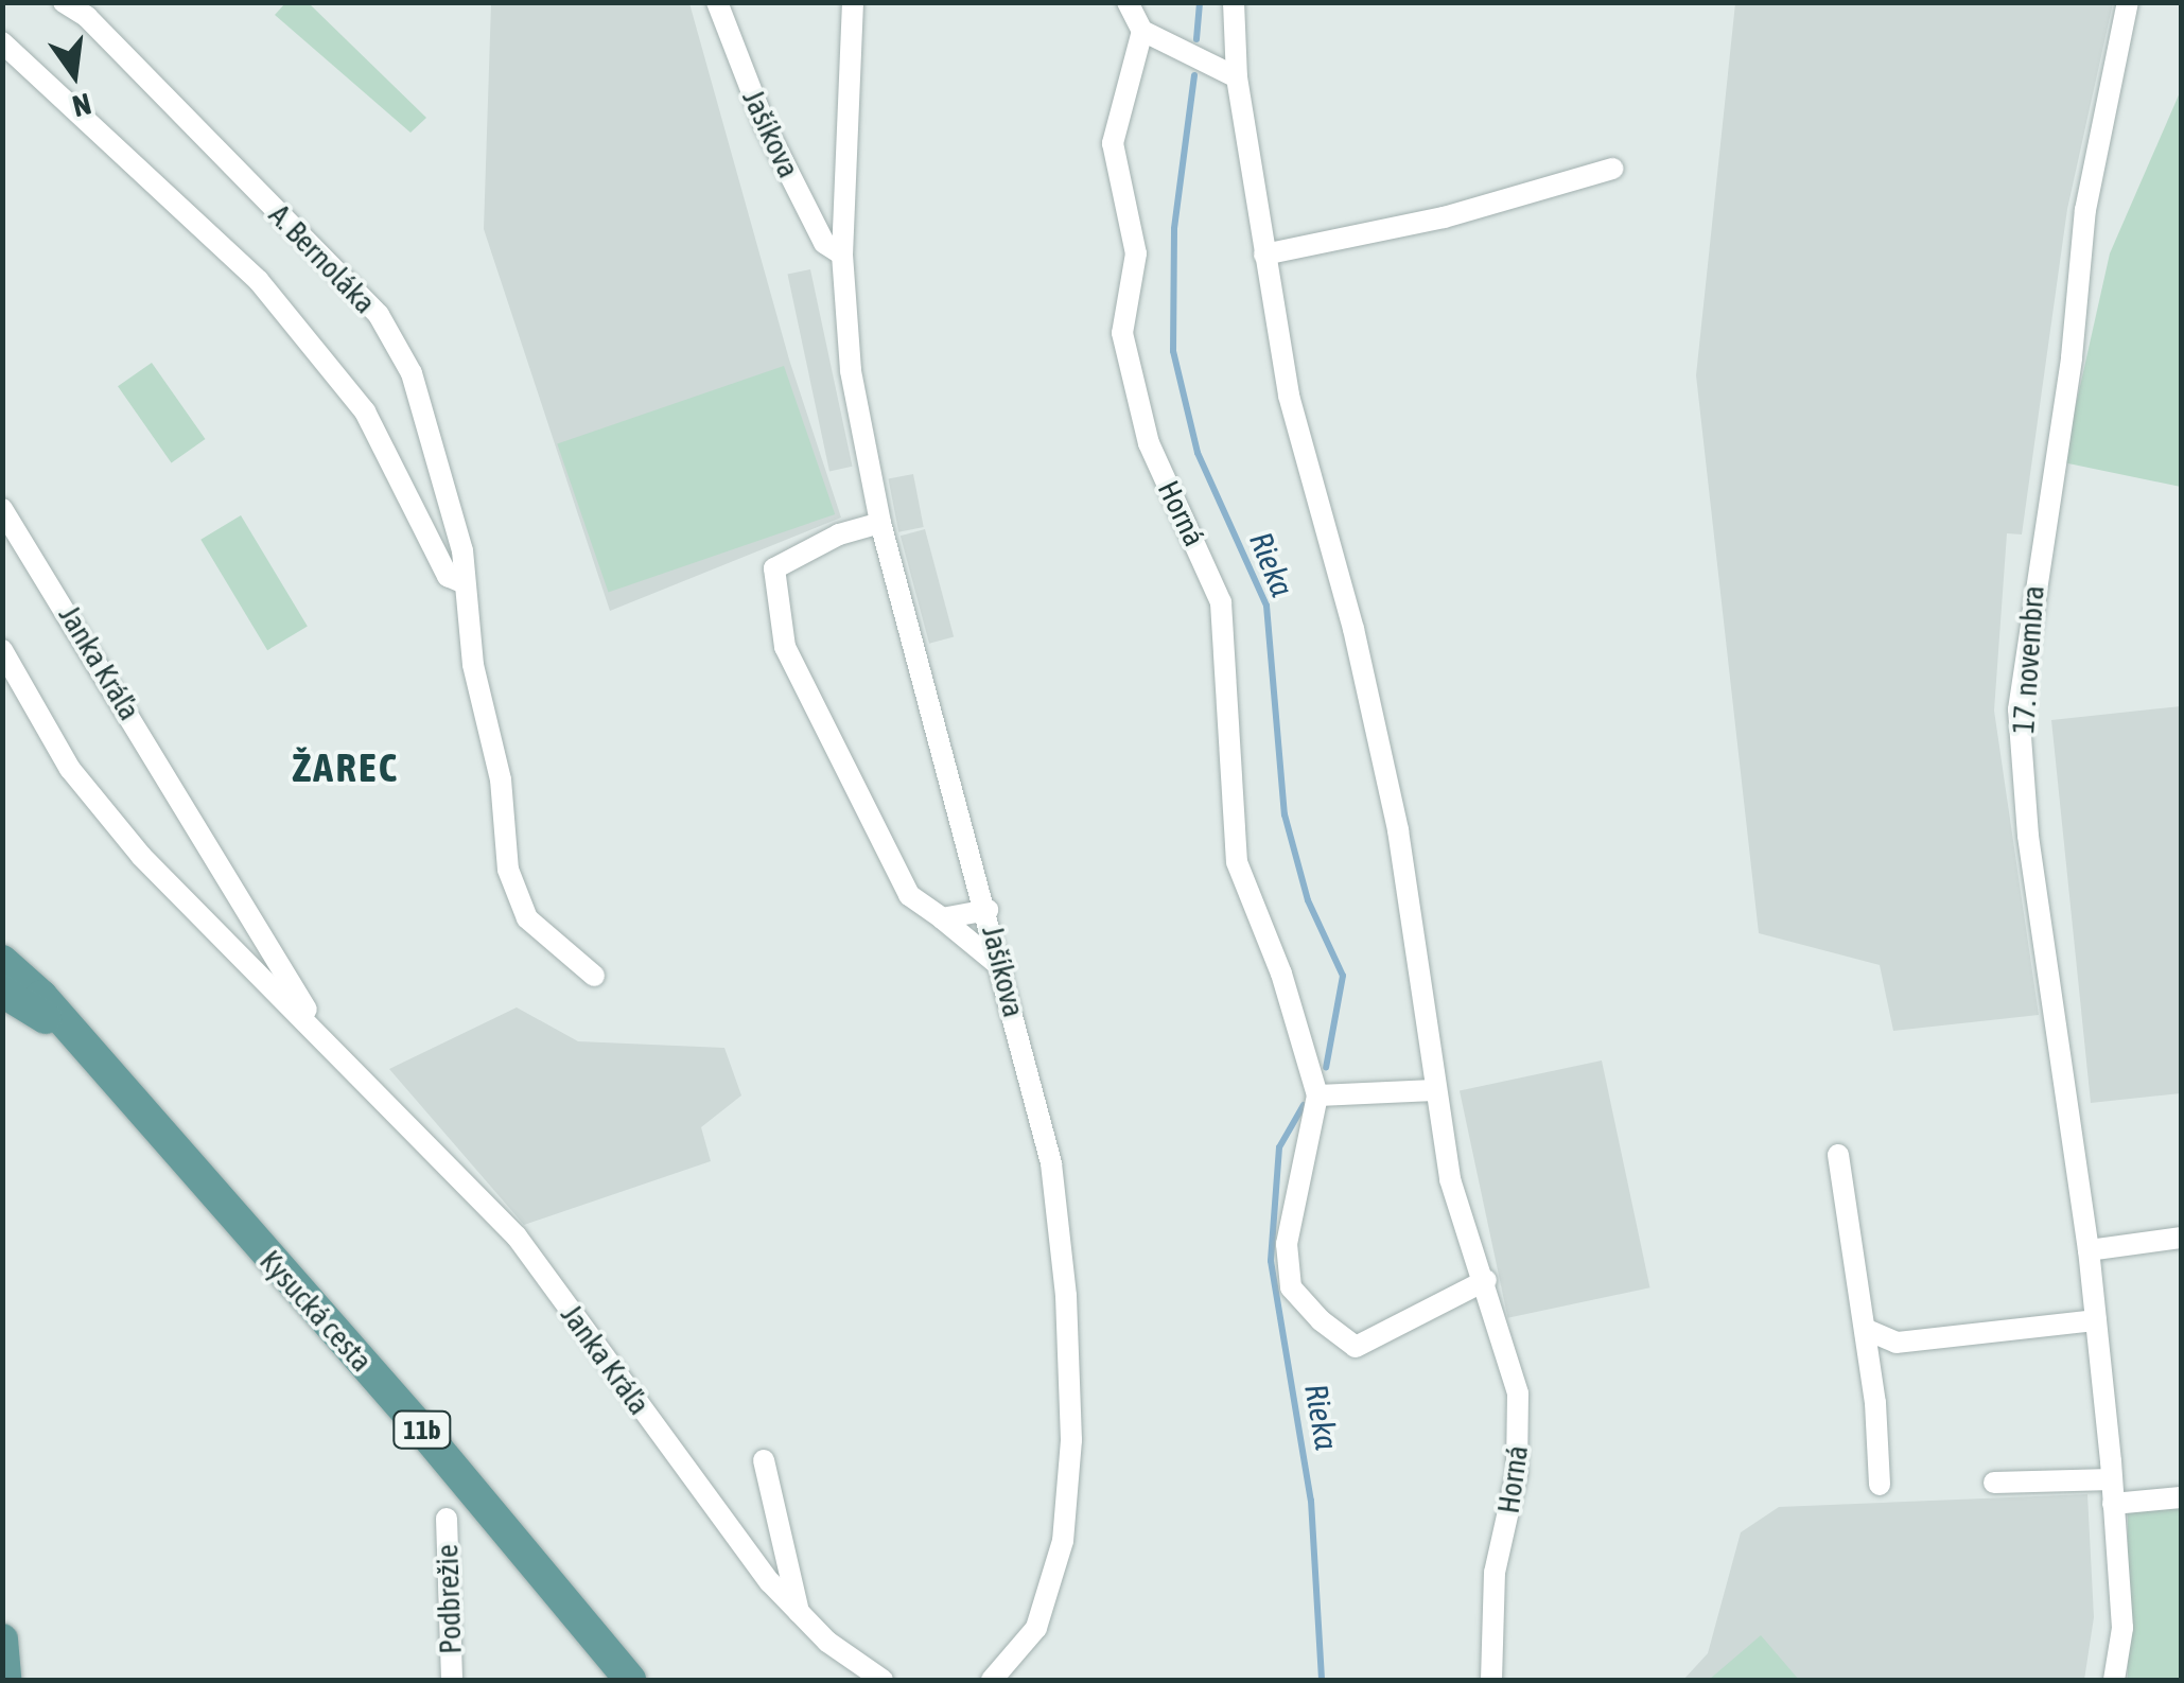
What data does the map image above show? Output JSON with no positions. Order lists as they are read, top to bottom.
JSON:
{
  "streets": {
    "main road": ["Kysucká cesta", "11b"],
    "street": [
      "Jašíkova",
      "A. Bernoláka",
      "Horná",
      "17. novembra",
      "Janka Kráľa",
      "Podbrežie"
    ]
  },
  "districts": ["ŽAREC"],
  "water": ["Rieka"],
  "north": "bottom"
}
